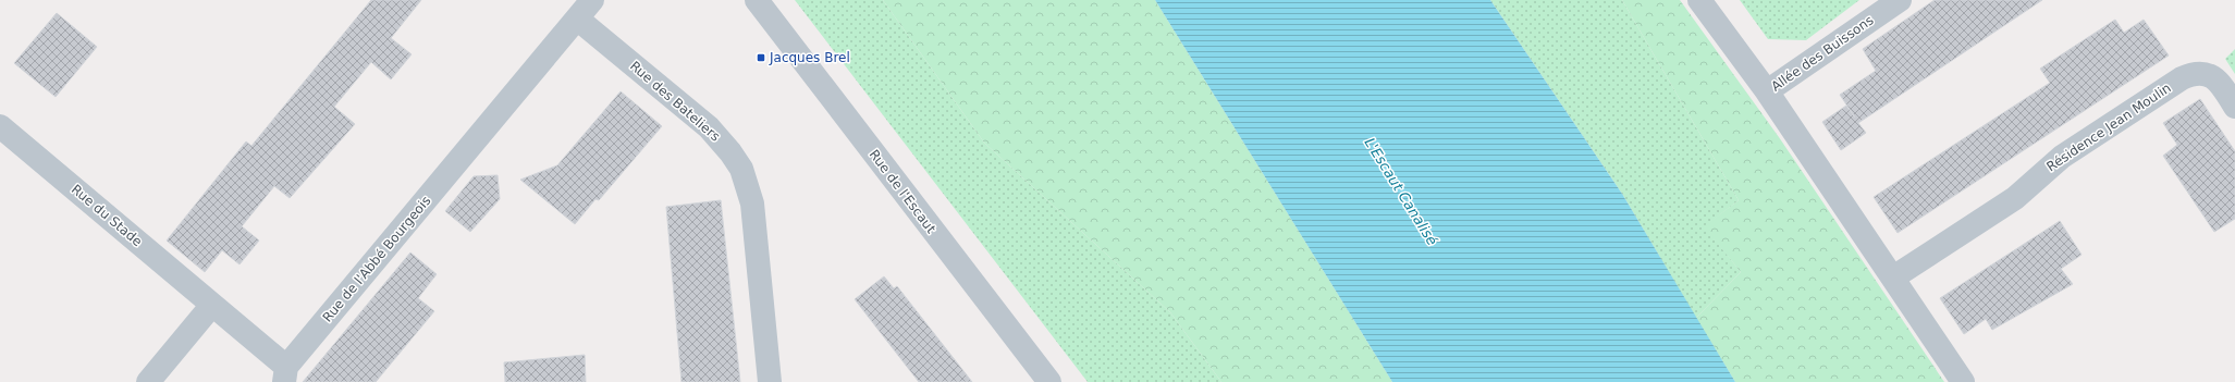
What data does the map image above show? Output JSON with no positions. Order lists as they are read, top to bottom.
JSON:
{
  "streets": {
    "street": [
      "Allée des Buissons",
      "Rue des Bateliers",
      "Résidence Jean Moulin",
      "Rue de l'Escaut",
      "Rue du Stade",
      "Rue de l'Abbé Bourgeois"
    ]
  },
  "crossings": [
    ["Rue des Bateliers", "Rue de l'Abbé Bourgeois"],
    ["Rue du Stade", "Rue de l'Abbé Bourgeois"]
  ],
  "water": ["L'Escaut Canalisé"],
  "places": {
    "transit": ["Jacques Brel"]
  }
}
